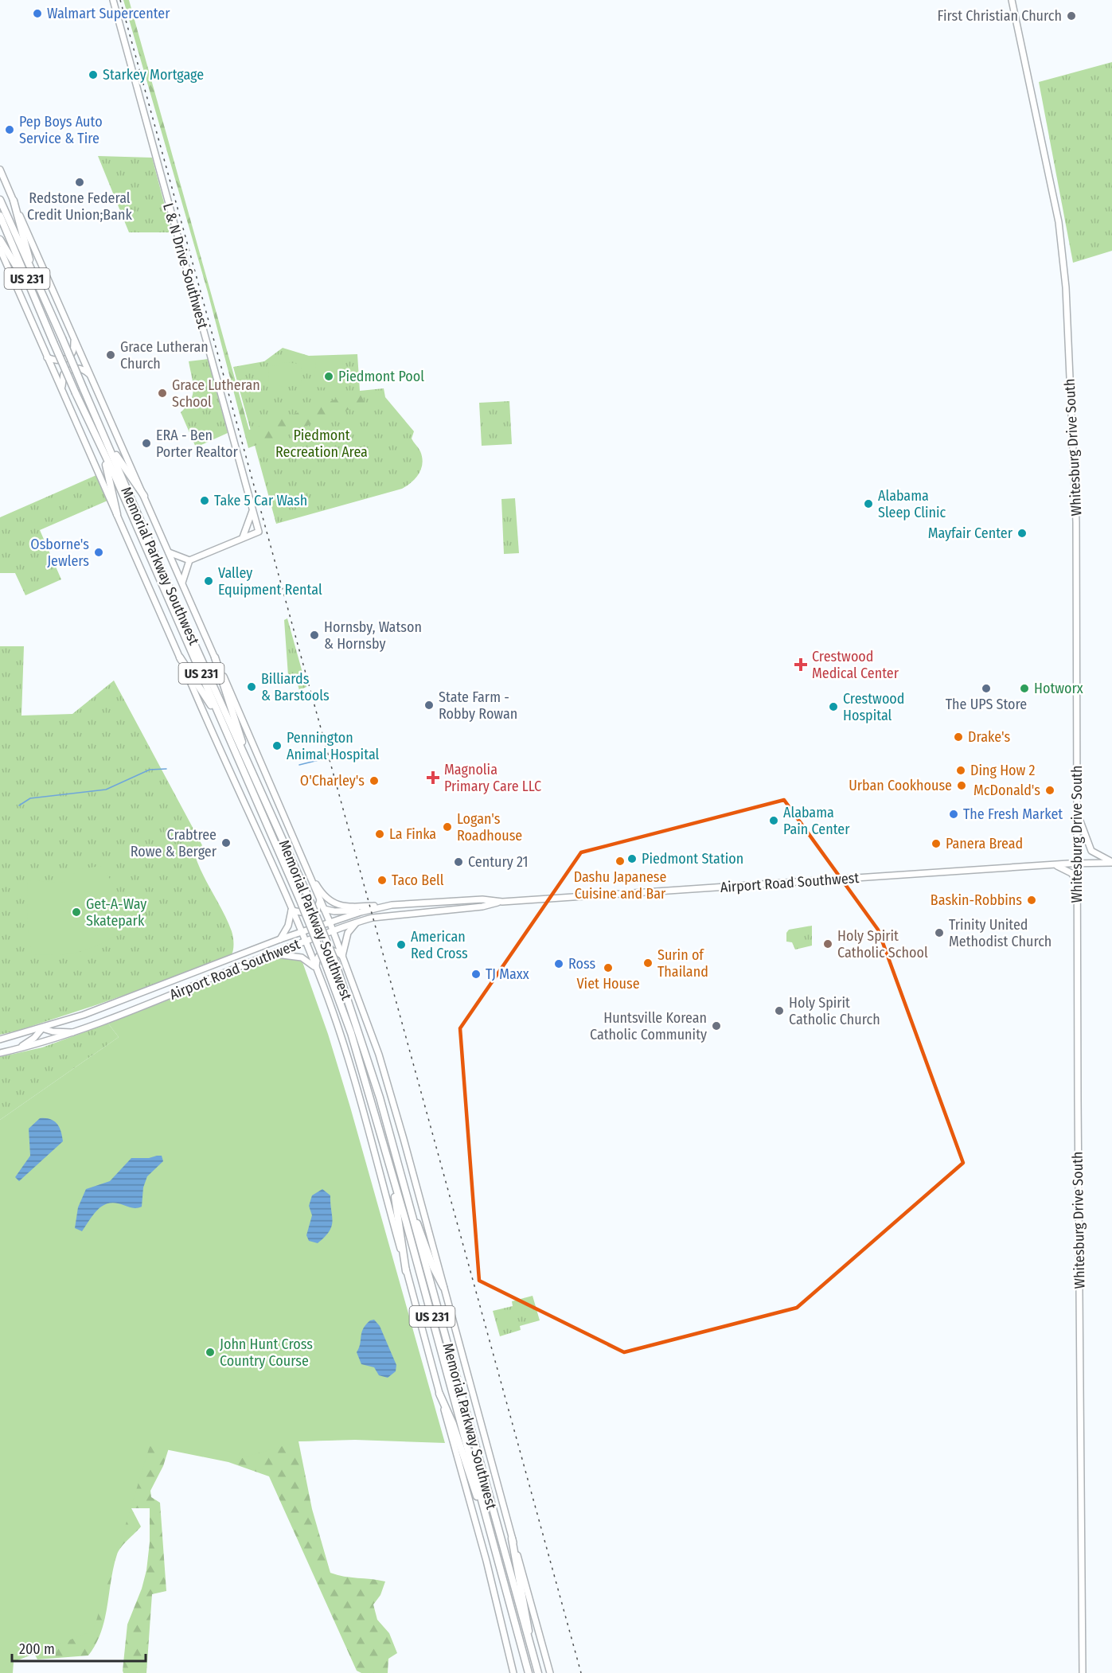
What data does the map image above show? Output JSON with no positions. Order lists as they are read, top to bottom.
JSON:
{
  "streets": {
    "highway": ["US 231", "Memorial Parkway Southwest"],
    "main road": ["L & N Drive Southwest", "Whitesburg Drive South", "Airport Road Southwest"]
  },
  "crossings": [
    ["Whitesburg Drive South", "Airport Road Southwest"]
  ],
  "parks": ["Piedmont Recreation Area"],
  "places": {
    "other": [
      "Walmart Supercenter",
      "First Christian Church",
      "Starkey Mortgage",
      "Pep Boys Auto Service & Tire",
      "Redstone Federal Credit Union;Bank",
      "Grace Lutheran Church",
      "Piedmont Pool",
      "Grace Lutheran School",
      "ERA - Ben Porter Realtor",
      "Take 5 Car Wash",
      "Alabama Sleep Clinic",
      "Mayfair Center",
      "Osborne's Jewlers",
      "Valley Equipment Rental",
      "Hornsby, Watson & Hornsby",
      "Billiards & Barstools",
      "The UPS Store",
      "Hotworx",
      "State Farm - Robby Rowan",
      "Crestwood Hospital",
      "Drake's",
      "Pennington Animal Hospital",
      "Ding How 2",
      "O'Charley's",
      "Urban Cookhouse",
      "McDonald's",
      "The Fresh Market",
      "Alabama Pain Center",
      "Logan's Roadhouse",
      "La Finka",
      "Crabtree Rowe & Berger",
      "Panera Bread",
      "Piedmont Station",
      "Dashu Japanese Cuisine and Bar",
      "Century 21",
      "Taco Bell",
      "Baskin-Robbins",
      "Get-A-Way Skatepark",
      "Trinity United Methodist Church",
      "Holy Spirit Catholic School",
      "American Red Cross",
      "Surin of Thailand",
      "Ross",
      "Viet House",
      "TJ Maxx",
      "Holy Spirit Catholic Church",
      "Huntsville Korean Catholic Community",
      "John Hunt Cross Country Course"
    ],
    "health": ["Crestwood Medical Center", "Magnolia Primary Care LLC"]
  },
  "scale_bar": "200 m"
}
